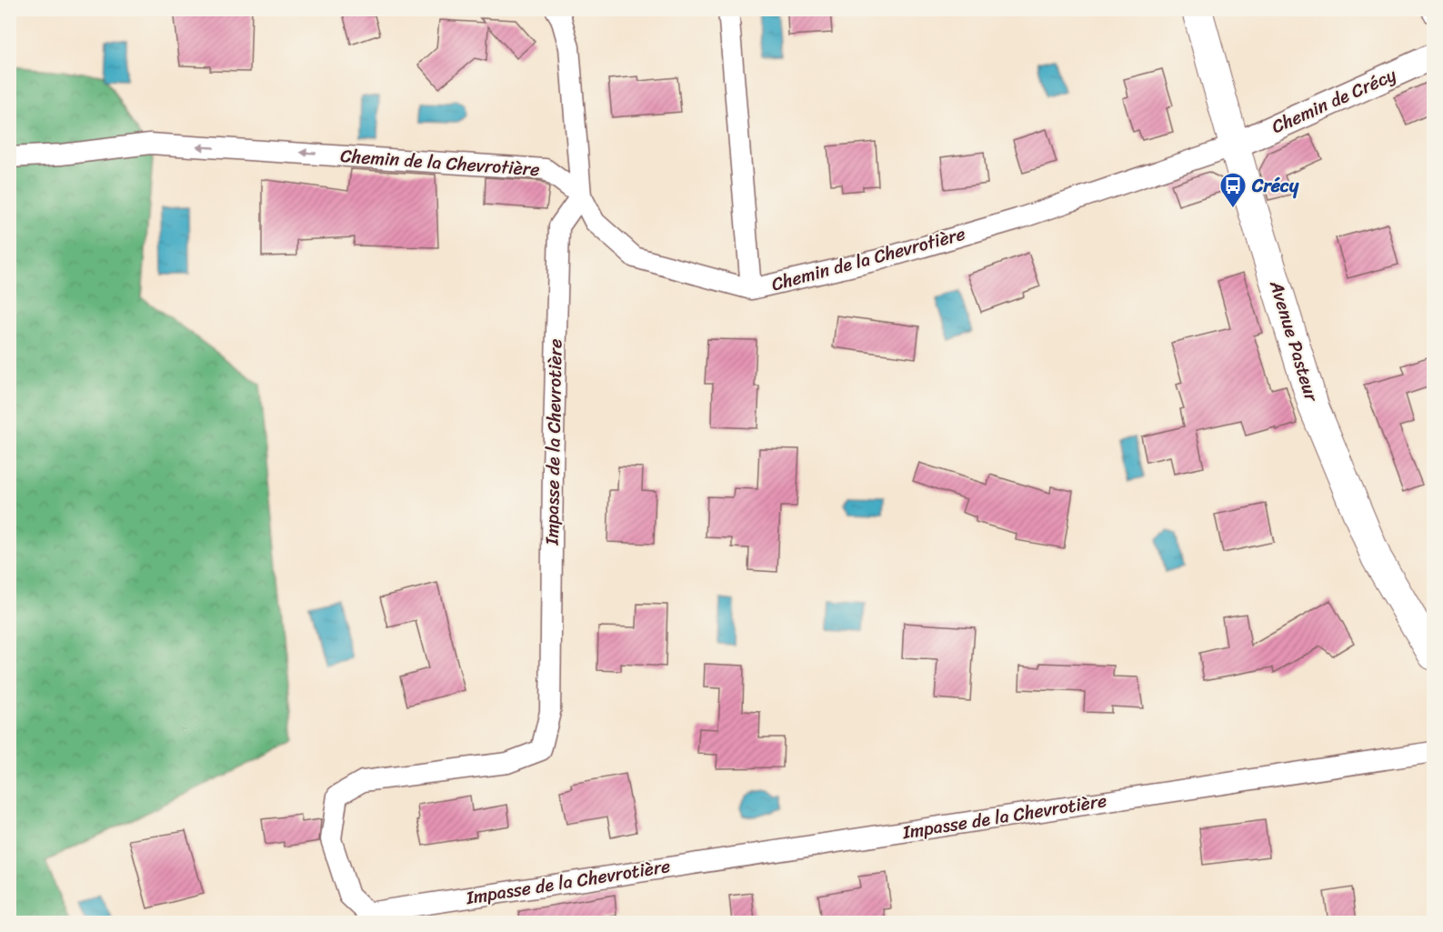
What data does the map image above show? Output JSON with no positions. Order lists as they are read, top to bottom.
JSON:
{
  "streets": {
    "main road": ["Avenue Pasteur"],
    "street": ["Chemin de Crécy", "Chemin de la Chevrotière", "Impasse de la Chevrotière"]
  },
  "crossings": [
    ["Chemin de Crécy", "Chemin de la Chevrotière"],
    ["Chemin de Crécy", "Avenue Pasteur"],
    ["Chemin de la Chevrotière", "Avenue Pasteur"],
    ["Chemin de la Chevrotière", "Impasse de la Chevrotière"]
  ],
  "one_way": ["Chemin de la Chevrotière"],
  "places": {
    "bus stop": ["Crécy"]
  }
}
